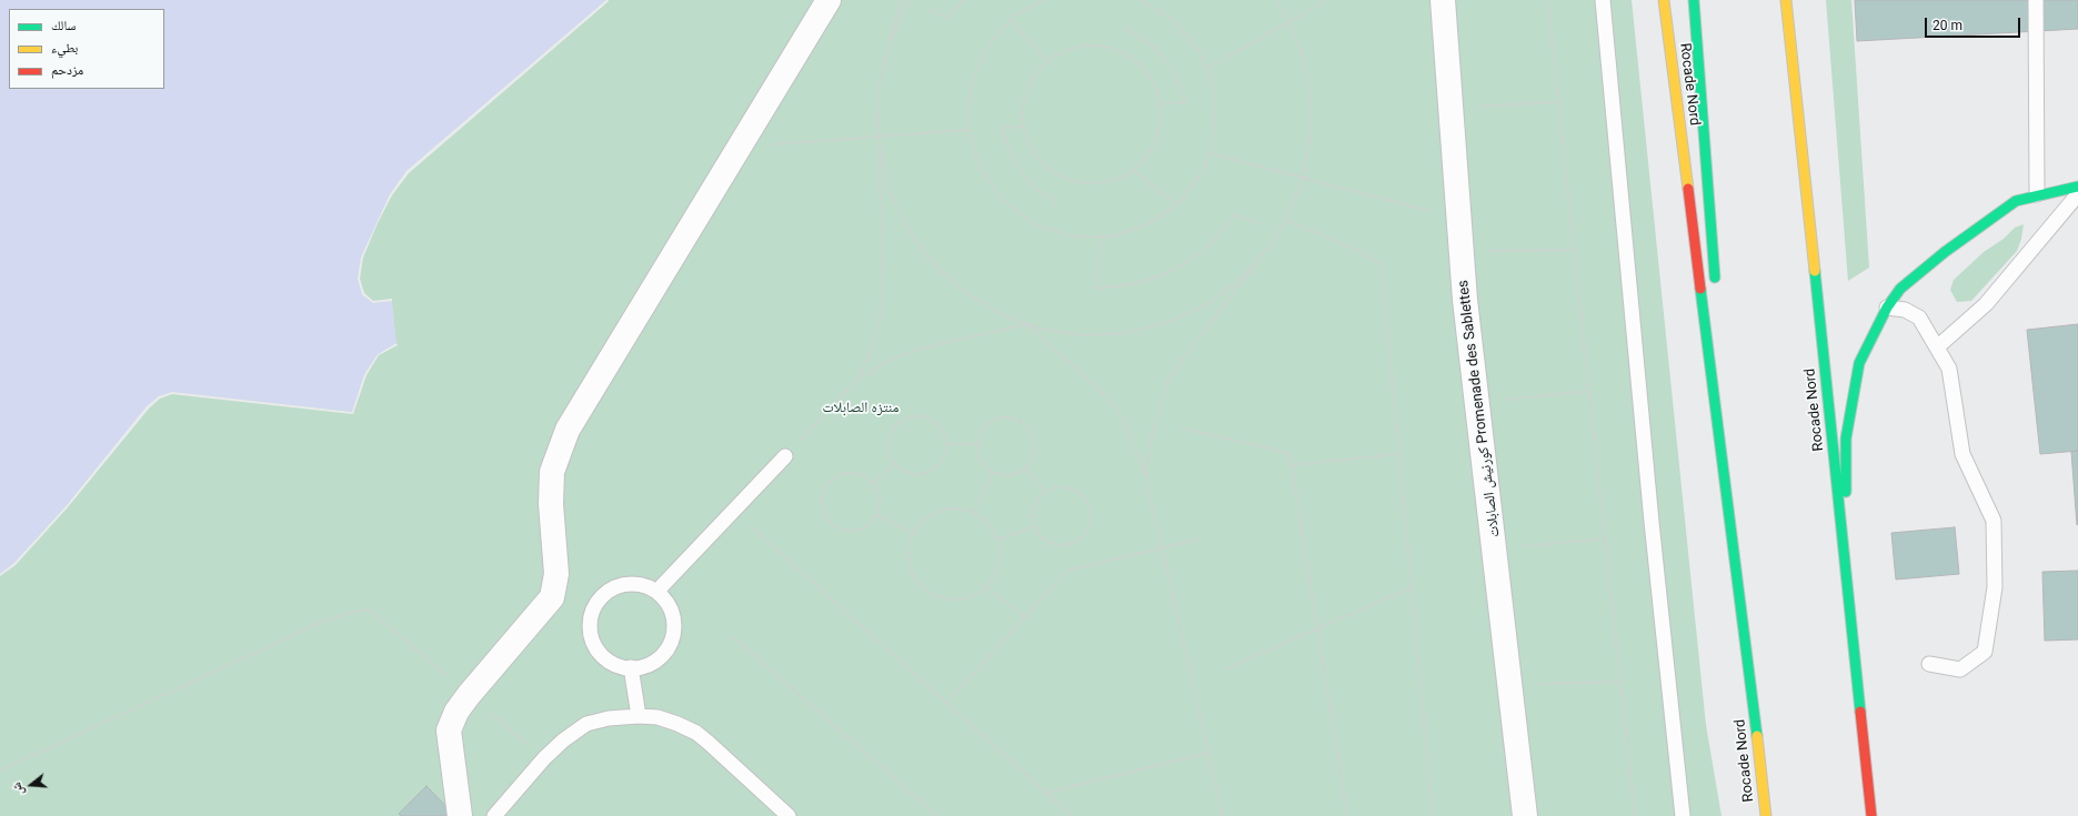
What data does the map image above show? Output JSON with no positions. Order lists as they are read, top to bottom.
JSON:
{
  "streets": {
    "main road": ["Rocade Nord"],
    "street": ["كورنيش الصابلات Promenade des Sablettes"]
  },
  "parks": ["منتزه الصابلات"],
  "legend": ["سالك", "بطيء", "مزدحم"],
  "scale_bar": "20 m",
  "north": "left"
}
